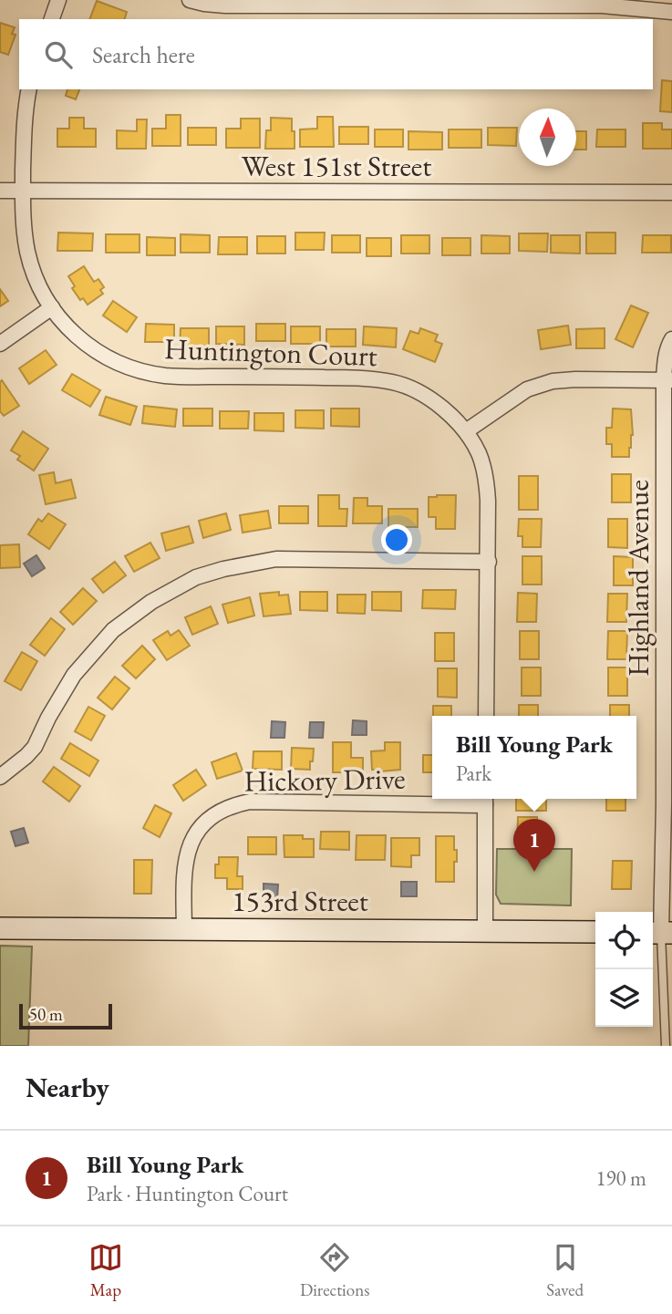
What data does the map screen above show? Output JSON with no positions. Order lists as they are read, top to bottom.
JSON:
{
  "streets": {
    "street": [
      "West 151st Street",
      "Huntington Court",
      "Highland Avenue",
      "Hickory Drive",
      "153rd Street"
    ]
  },
  "crossings": [
    ["West 151st Street", "Huntington Court"],
    ["Hickory Drive", "153rd Street"]
  ],
  "scale_bar": "50 m",
  "north": "top",
  "page": {
    "search": "Search here",
    "popup": ["Bill Young Park", "Park"],
    "pins": "1",
    "scale": "50 m",
    "heading": "Nearby",
    "list": [
      {
        "mark": "1",
        "name": "Bill Young Park",
        "note": "Park · Huntington Court",
        "value": "190 m"
      }
    ],
    "nav": ["Map", "Directions", "Saved"]
  }
}
